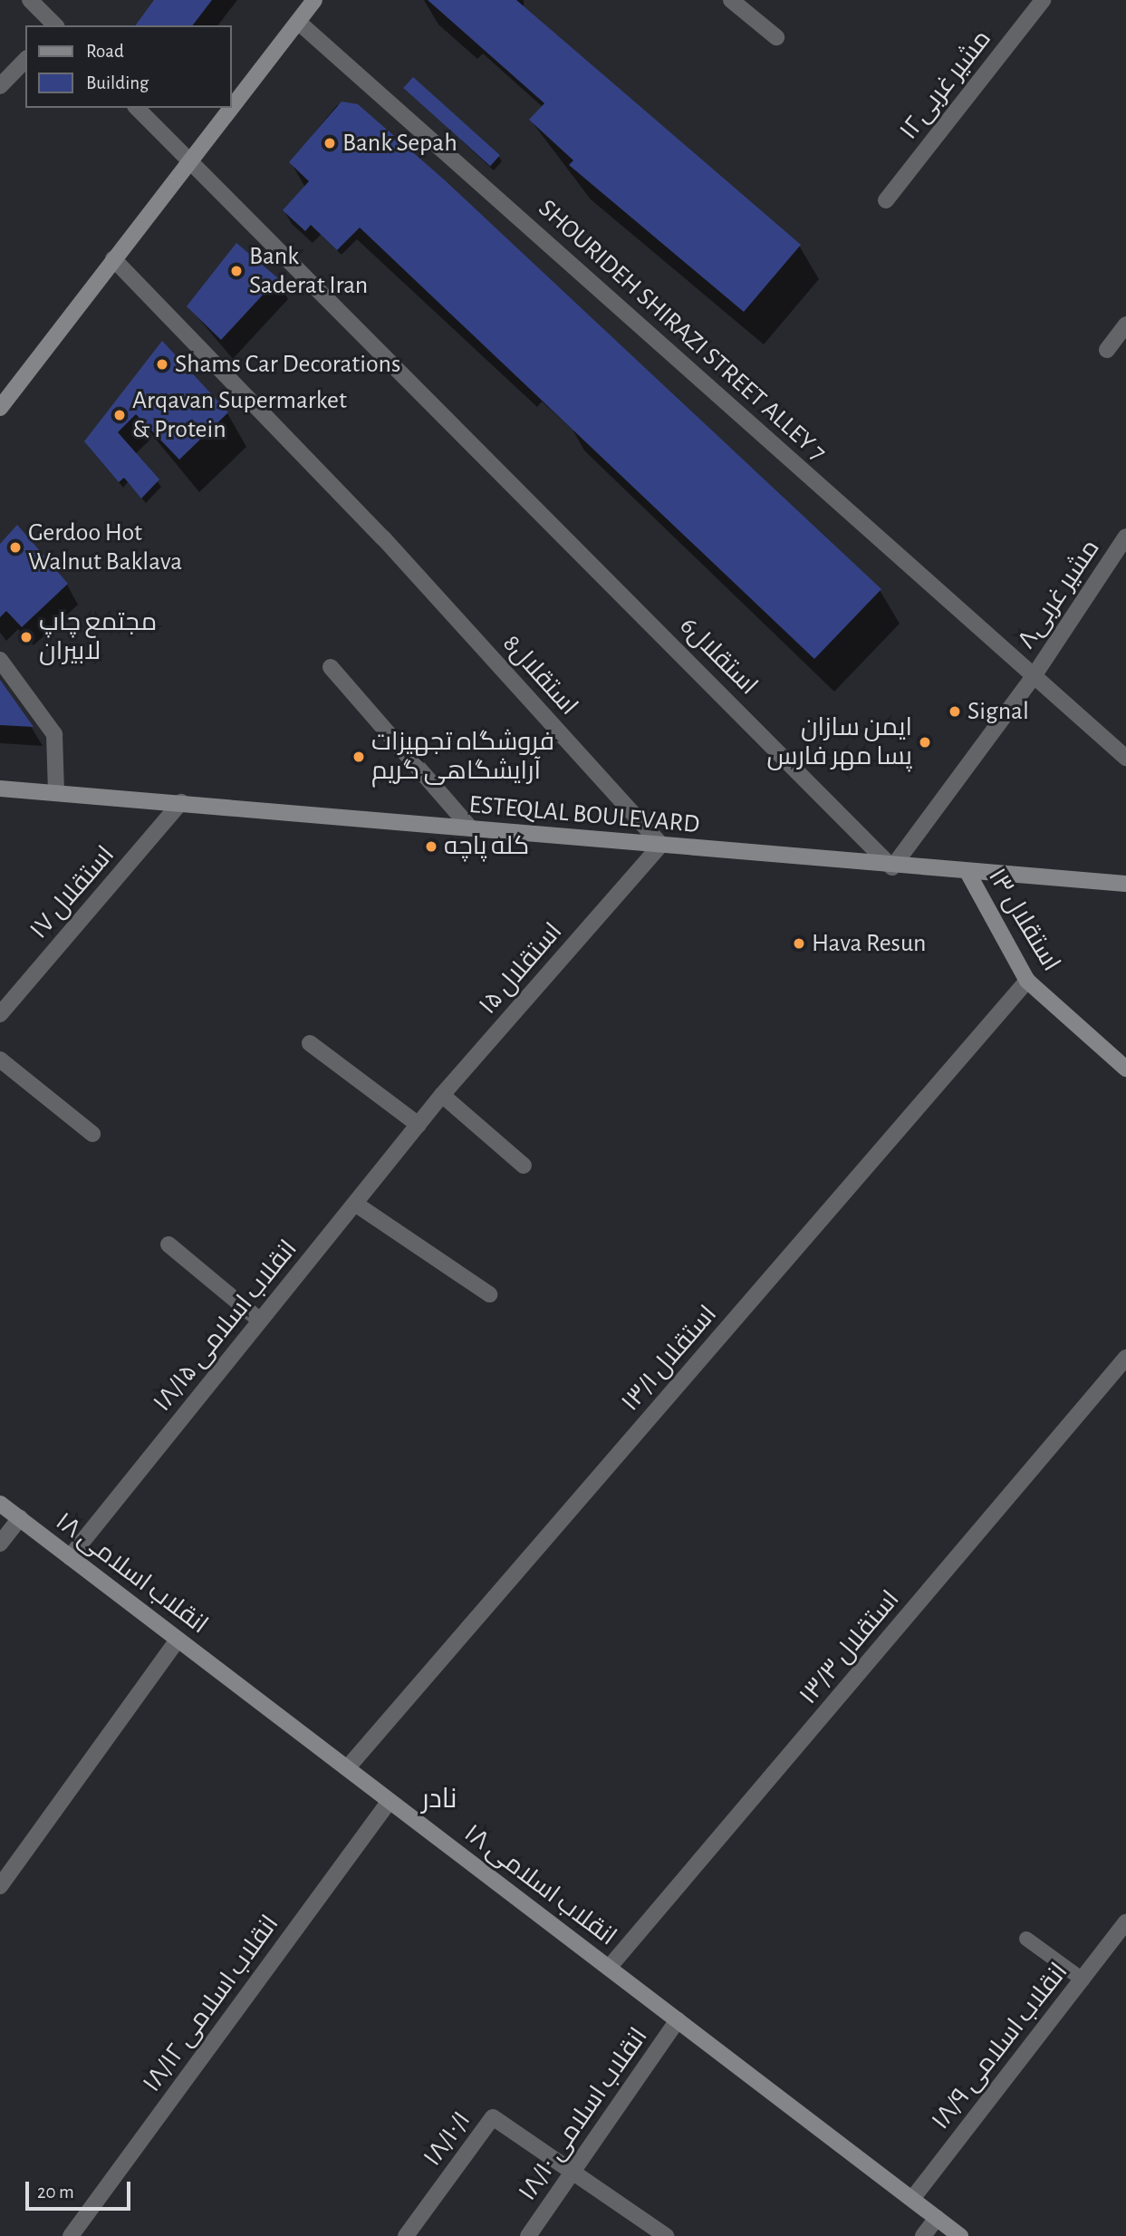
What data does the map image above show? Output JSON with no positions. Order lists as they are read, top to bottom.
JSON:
{
  "streets": {
    "main road": ["ESTEQLAL BOULEVARD", "۱۳ استقلال", "۱۸ انقلاب اسلامی"],
    "street": [
      "مشیر غربی۱۲",
      "SHOURIDEH SHIRAZI STREET ALLEY 7",
      "مشیر غربی۸",
      "استقلال6",
      "استقلال8",
      "۱۷ استقلال",
      "۱۵ استقلال",
      "۱۸/۱۵ انقلاب اسلامی",
      "۱۳/۱ استقلال",
      "۱۳/۳ استقلال",
      "۱۸/۱۲ انقلاب اسلامی",
      "۱۸/۹ انقلاب اسلامی",
      "۱۸/۱۰ انقلاب اسلامی",
      "۱۸/۱۰/۱"
    ]
  },
  "crossings": [
    ["SHOURIDEH SHIRAZI STREET ALLEY 7", "مشیر غربی۸"],
    ["مشیر غربی۸", "استقلال6"],
    ["مشیر غربی۸", "ESTEQLAL BOULEVARD"],
    ["استقلال6", "ESTEQLAL BOULEVARD"],
    ["استقلال8", "ESTEQLAL BOULEVARD"],
    ["استقلال8", "۱۵ استقلال"],
    ["ESTEQLAL BOULEVARD", "۱۷ استقلال"],
    ["ESTEQLAL BOULEVARD", "۱۳ استقلال"],
    ["ESTEQLAL BOULEVARD", "۱۵ استقلال"],
    ["۱۳ استقلال", "۱۳/۱ استقلال"],
    ["۱۵ استقلال", "۱۸/۱۵ انقلاب اسلامی"],
    ["۱۸/۱۵ انقلاب اسلامی", "۱۸ انقلاب اسلامی"],
    ["۱۳/۱ استقلال", "۱۸ انقلاب اسلامی"],
    ["۱۸ انقلاب اسلامی", "۱۳/۳ استقلال"],
    ["۱۸ انقلاب اسلامی", "۱۸/۱۲ انقلاب اسلامی"],
    ["۱۸ انقلاب اسلامی", "۱۸/۹ انقلاب اسلامی"],
    ["۱۸ انقلاب اسلامی", "۱۸/۱۰ انقلاب اسلامی"],
    ["۱۸/۱۰ انقلاب اسلامی", "۱۸/۱۰/۱"]
  ],
  "districts": ["نادر"],
  "places": [
    "Bank Sepah",
    "Bank Saderat Iran",
    "Shams Car Decorations",
    "Arqavan Supermarket & Protein",
    "Gerdoo Hot Walnut Baklava",
    "مجتمع چاپ لابيران",
    "Signal",
    "ایمن سازان پسا مهر فارس",
    "فروشگاه تجهیزات آرایشگاهی گریم",
    "کله پاچه",
    "Hava Resun"
  ],
  "legend": ["Road", "Building"],
  "scale_bar": "20 m"
}
